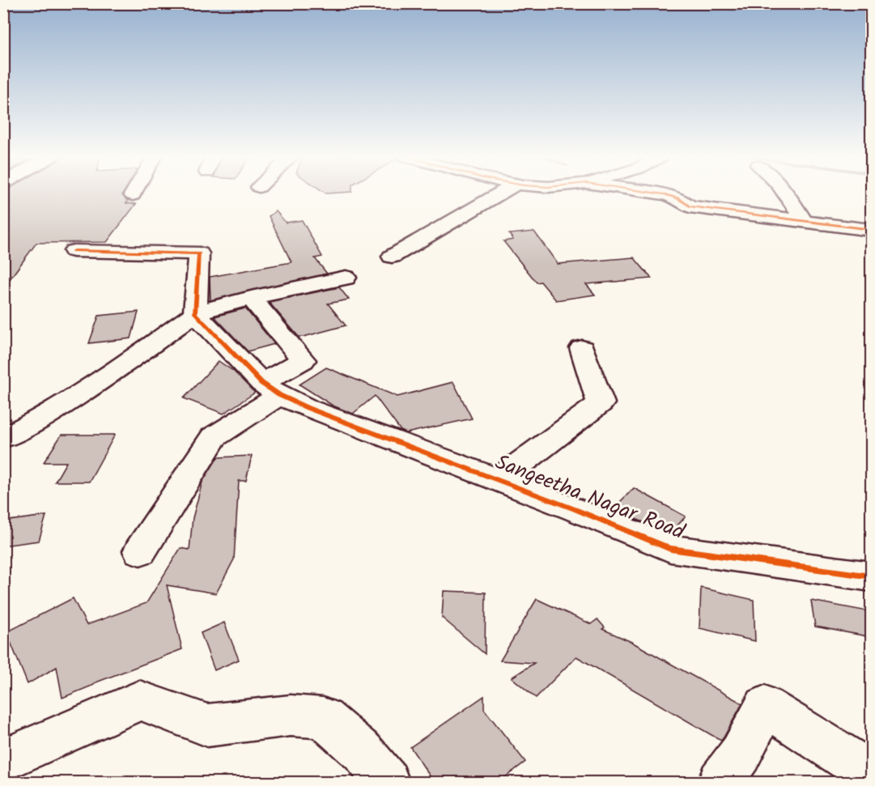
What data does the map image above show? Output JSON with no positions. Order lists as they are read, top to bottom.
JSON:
{
  "streets": {
    "street": ["Sangeetha Nagar Road"]
  }
}
